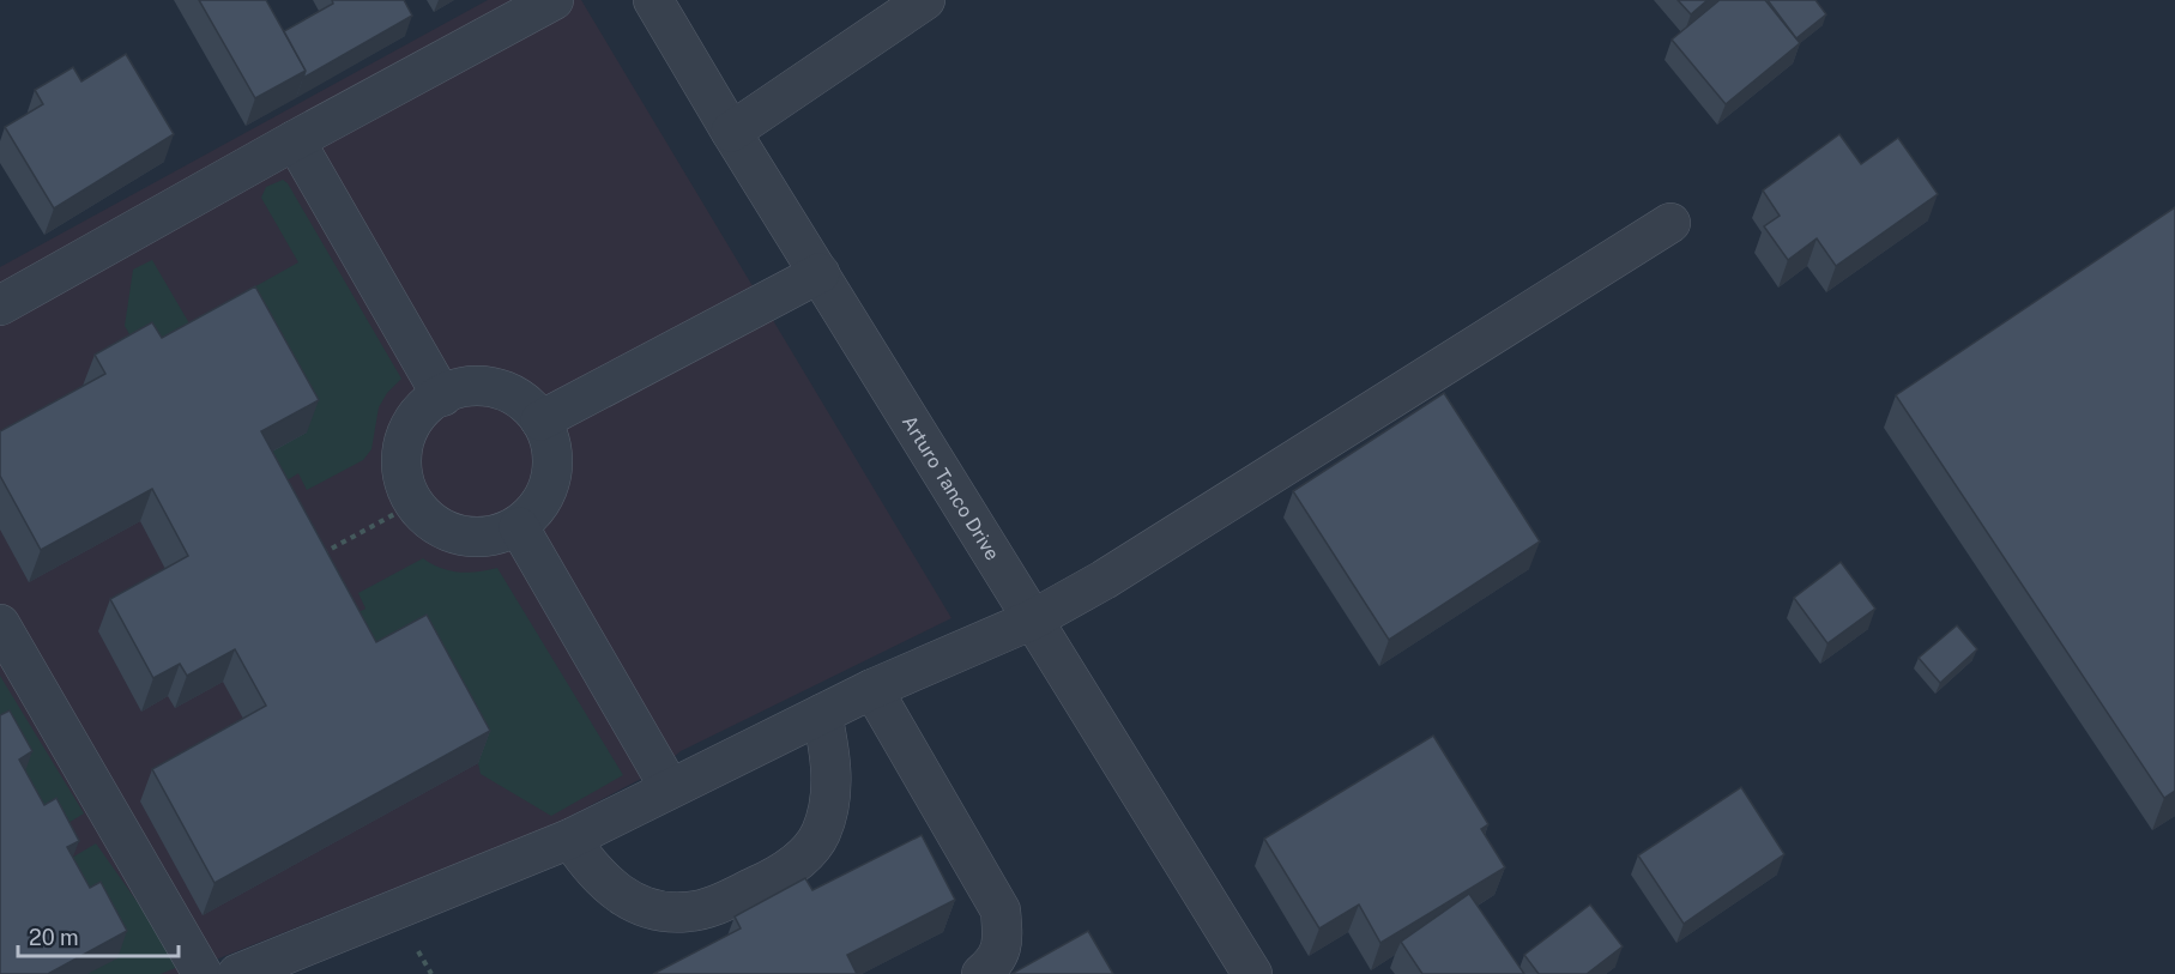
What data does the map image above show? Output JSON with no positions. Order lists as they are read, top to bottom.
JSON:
{
  "streets": {
    "street": ["Arturo Tanco Drive"]
  },
  "scale_bar": "20 m"
}
